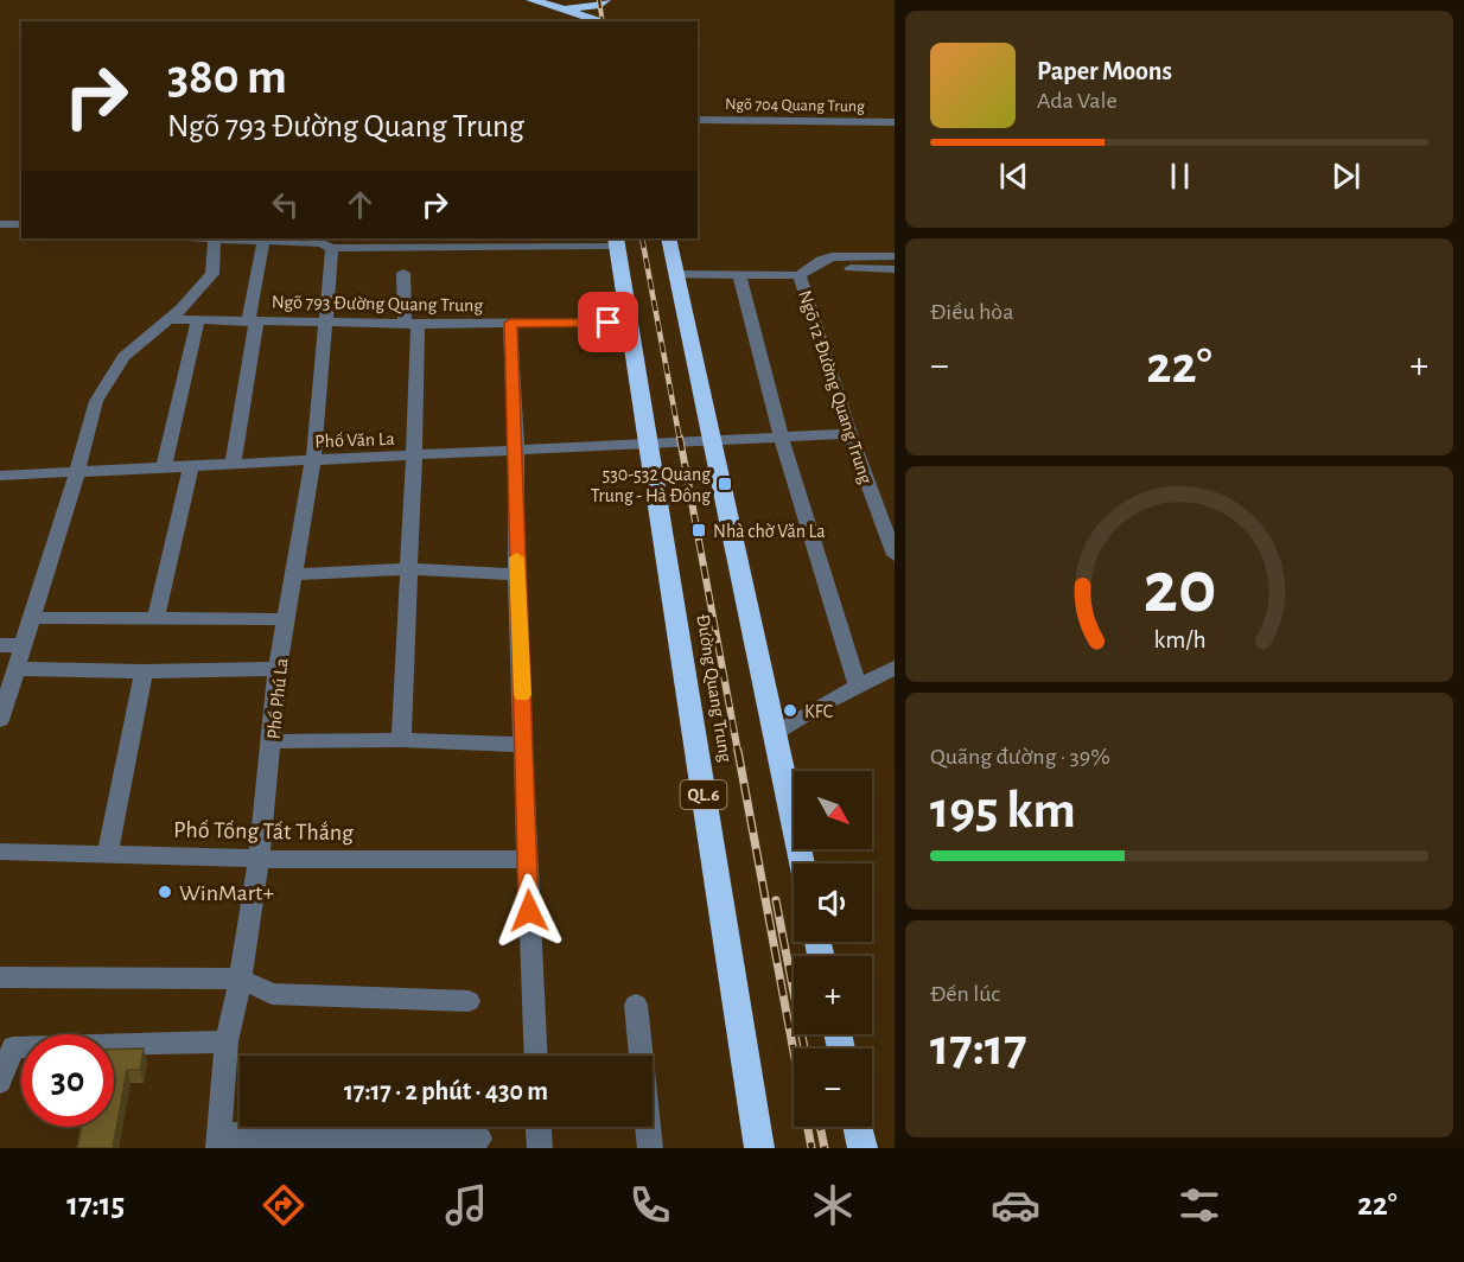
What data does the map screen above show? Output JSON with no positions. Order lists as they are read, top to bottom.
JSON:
{
  "streets": {
    "highway": ["Đường Quang Trung", "QL.6"],
    "street": [
      "Ngõ 704 Quang Trung",
      "Ngõ 793 Đường Quang Trung",
      "Ngõ 12 Đường Quang Trung",
      "Phố Văn La",
      "Phố Phú La",
      "Phố Tống Tất Thắng"
    ]
  },
  "crossings": [
    ["Ngõ 793 Đường Quang Trung", "Đường Quang Trung"],
    ["Ngõ 793 Đường Quang Trung", "Phố Phú La"],
    ["Ngõ 12 Đường Quang Trung", "Phố Văn La"],
    ["Phố Văn La", "Đường Quang Trung"],
    ["Phố Văn La", "Phố Phú La"],
    ["Phố Phú La", "Phố Tống Tất Thắng"]
  ],
  "places": {
    "transit": ["530-532 Quang Trung - Hà Đông", "Nhà chờ Văn La"],
    "other": ["KFC", "WinMart+"]
  },
  "north": "bottom right",
  "page": {
    "turn": ["380 m", "Ngõ 793 Đường Quang Trung"],
    "song": ["Paper Moons", "Ada Vale"],
    "tile": [
      "Điều hòa",
      ["Quãng đường · 39%", "195 km"],
      ["Đến lúc", "17:17"]
    ],
    "heat": ["−", "22°", "+"],
    "map_buttons": ["+", "−"],
    "limit": "30",
    "trip": "17:17 · 2 phút · 430 m",
    "tabs": ["17:15", "22°"],
    "gauge": ["20", "km/h"]
  }
}
